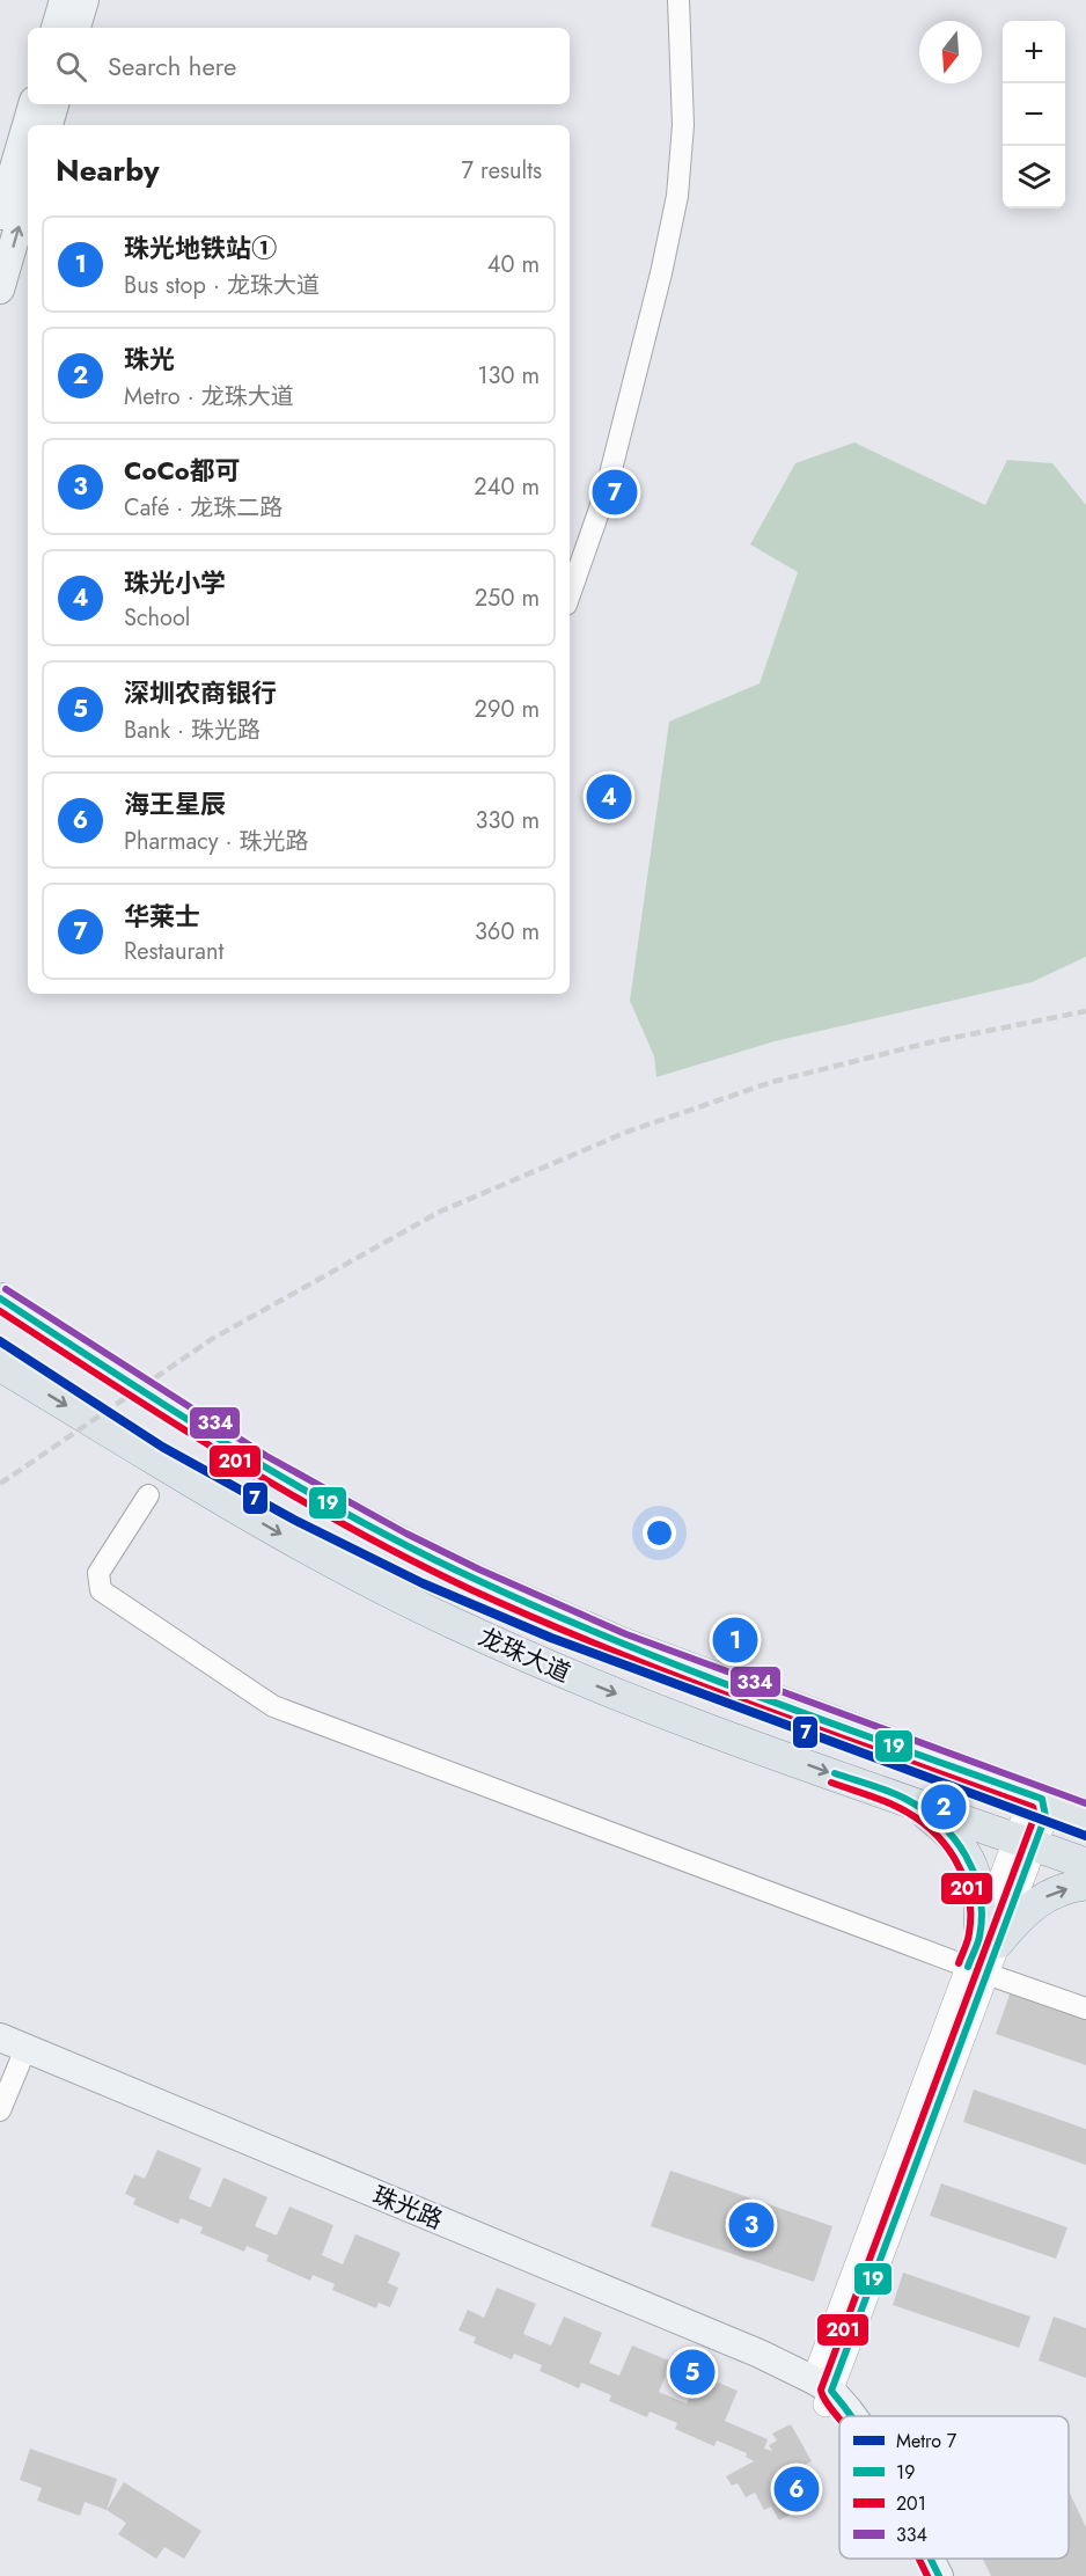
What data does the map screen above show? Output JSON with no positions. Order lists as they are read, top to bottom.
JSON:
{
  "streets": {
    "main road": ["龙珠大道", "珠光路"]
  },
  "lines": [
    "transit line 334",
    "transit line 19",
    "transit line 201",
    "metro line 7"
  ],
  "legend": [
    "Metro 7",
    "19",
    "201",
    "334"
  ],
  "north": "bottom",
  "page": {
    "map_buttons": ["+", "−"],
    "search": "Search here",
    "heading": ["Nearby", "7 results"],
    "list": [
      {
        "mark": "1",
        "name": "珠光地铁站①",
        "note": "Bus stop · 龙珠大道",
        "value": "40 m"
      },
      {
        "mark": "2",
        "name": "珠光",
        "note": "Metro · 龙珠大道",
        "value": "130 m"
      },
      {
        "mark": "3",
        "name": "CoCo都可",
        "note": "Café · 龙珠二路",
        "value": "240 m"
      },
      {
        "mark": "4",
        "name": "珠光小学",
        "note": "School",
        "value": "250 m"
      },
      {
        "mark": "5",
        "name": "深圳农商银行",
        "note": "Bank · 珠光路",
        "value": "290 m"
      },
      {
        "mark": "6",
        "name": "海王星辰",
        "note": "Pharmacy · 珠光路",
        "value": "330 m"
      },
      {
        "mark": "7",
        "name": "华莱士",
        "note": "Restaurant",
        "value": "360 m"
      }
    ],
    "pins": [
      "7",
      "4",
      "1",
      "2",
      "3",
      "5",
      "6"
    ]
  }
}
